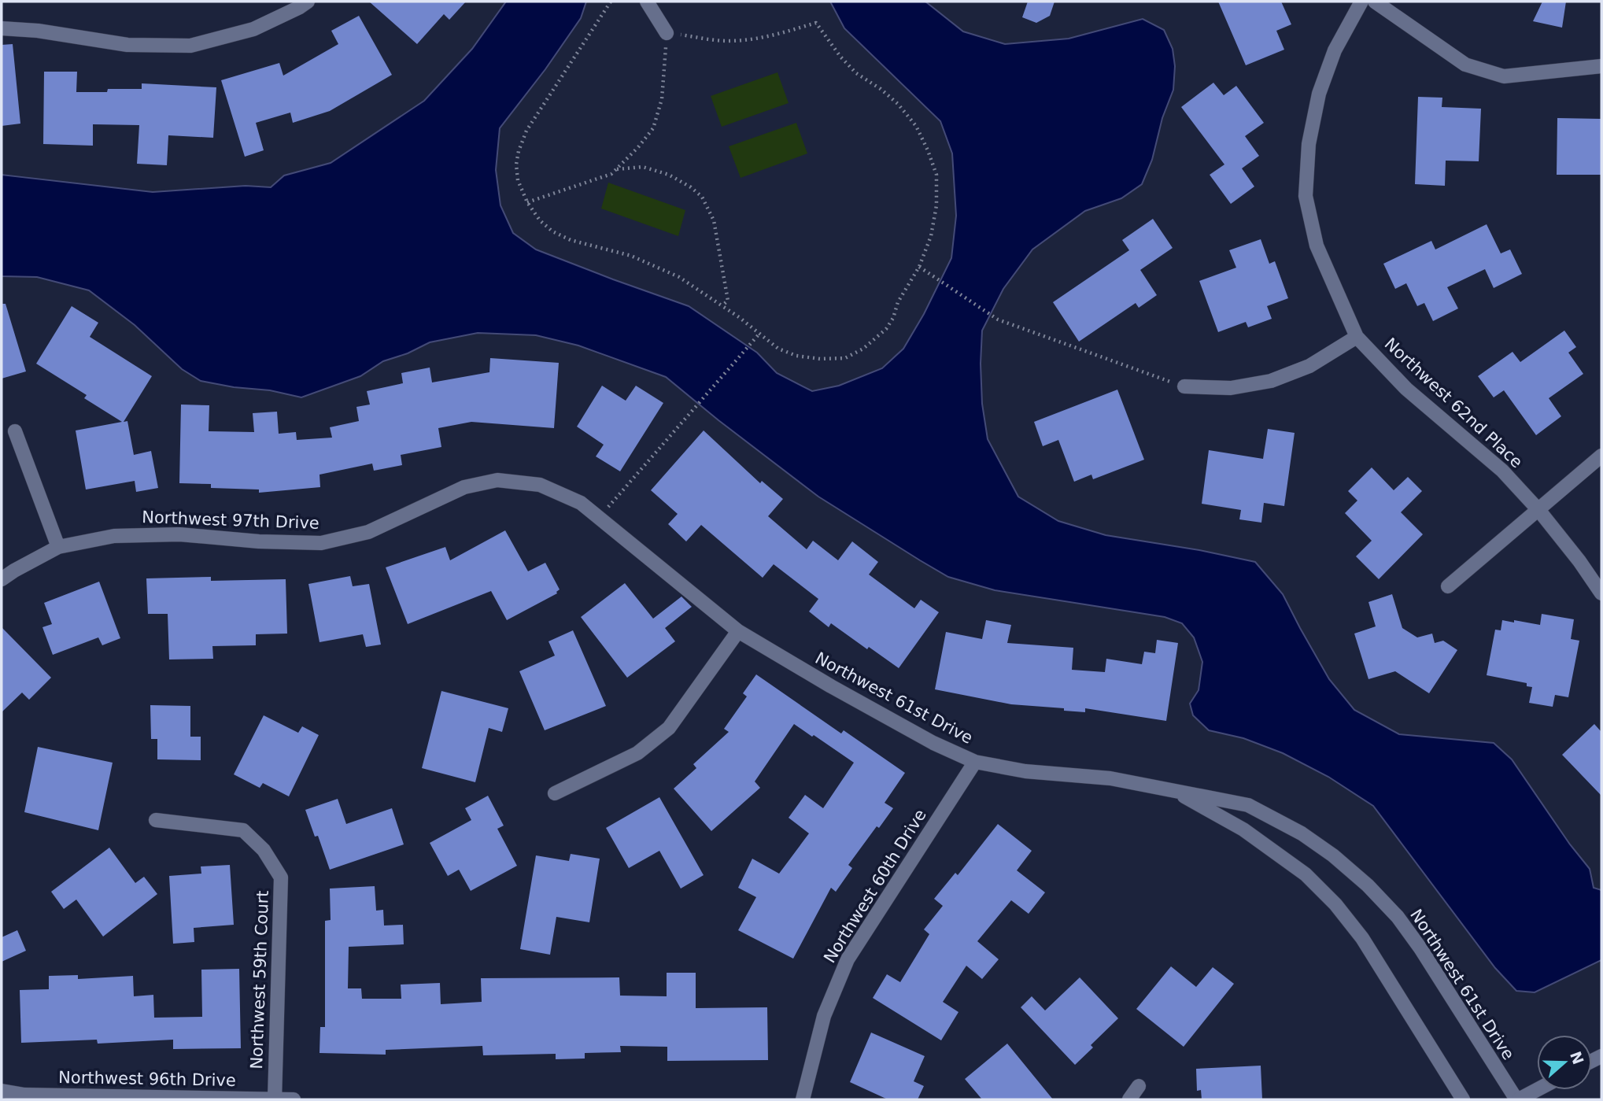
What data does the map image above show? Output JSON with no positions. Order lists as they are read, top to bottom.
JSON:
{
  "streets": {
    "street": [
      "Northwest 62nd Place",
      "Northwest 97th Drive",
      "Northwest 61st Drive",
      "Northwest 60th Drive",
      "Northwest 59th Court",
      "Northwest 96th Drive"
    ]
  },
  "crossings": [
    ["Northwest 97th Drive", "Northwest 61st Drive"],
    ["Northwest 61st Drive", "Northwest 60th Drive"],
    ["Northwest 59th Court", "Northwest 96th Drive"]
  ],
  "north": "right"
}
